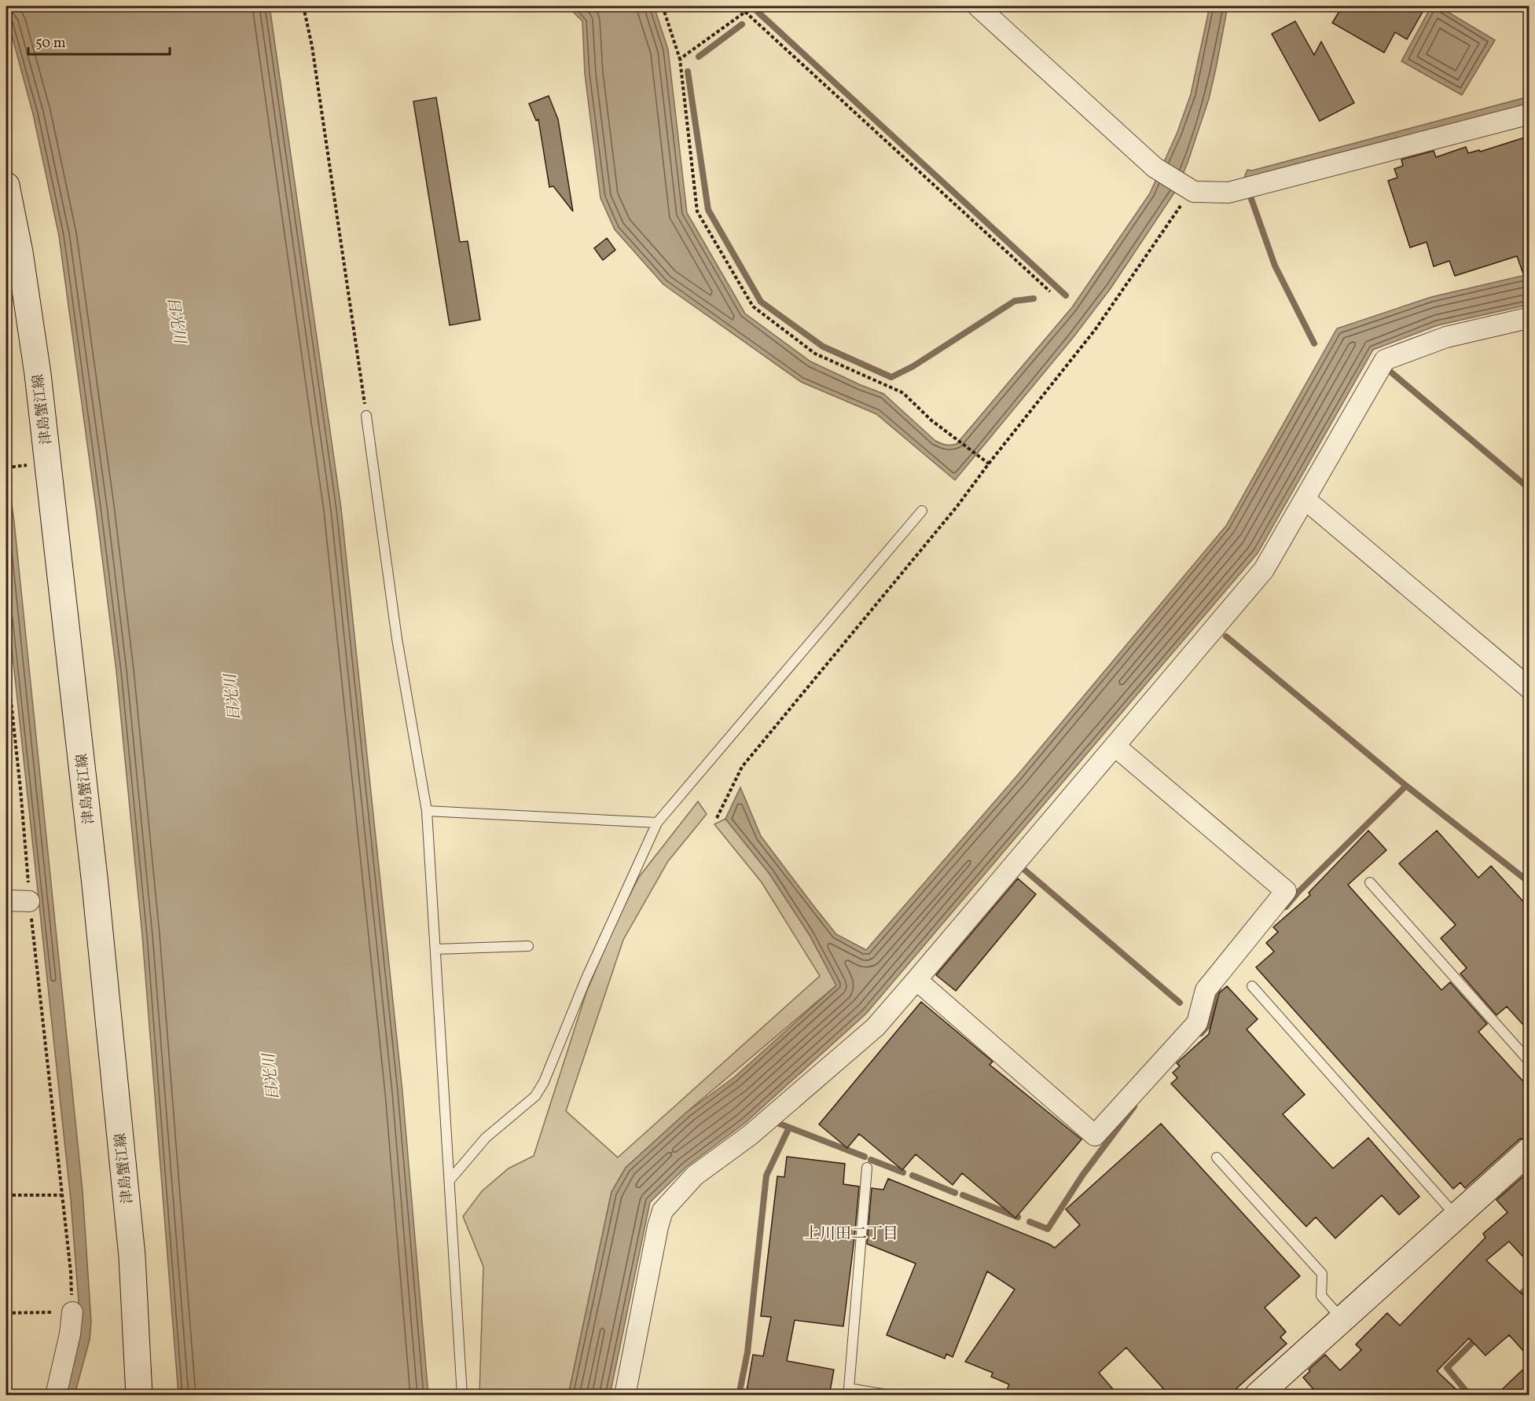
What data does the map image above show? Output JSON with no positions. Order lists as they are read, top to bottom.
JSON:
{
  "streets": {
    "main road": ["津島蟹江線"]
  },
  "districts": ["上川田二丁目"],
  "water": ["日光川"],
  "scale_bar": "50 m"
}
